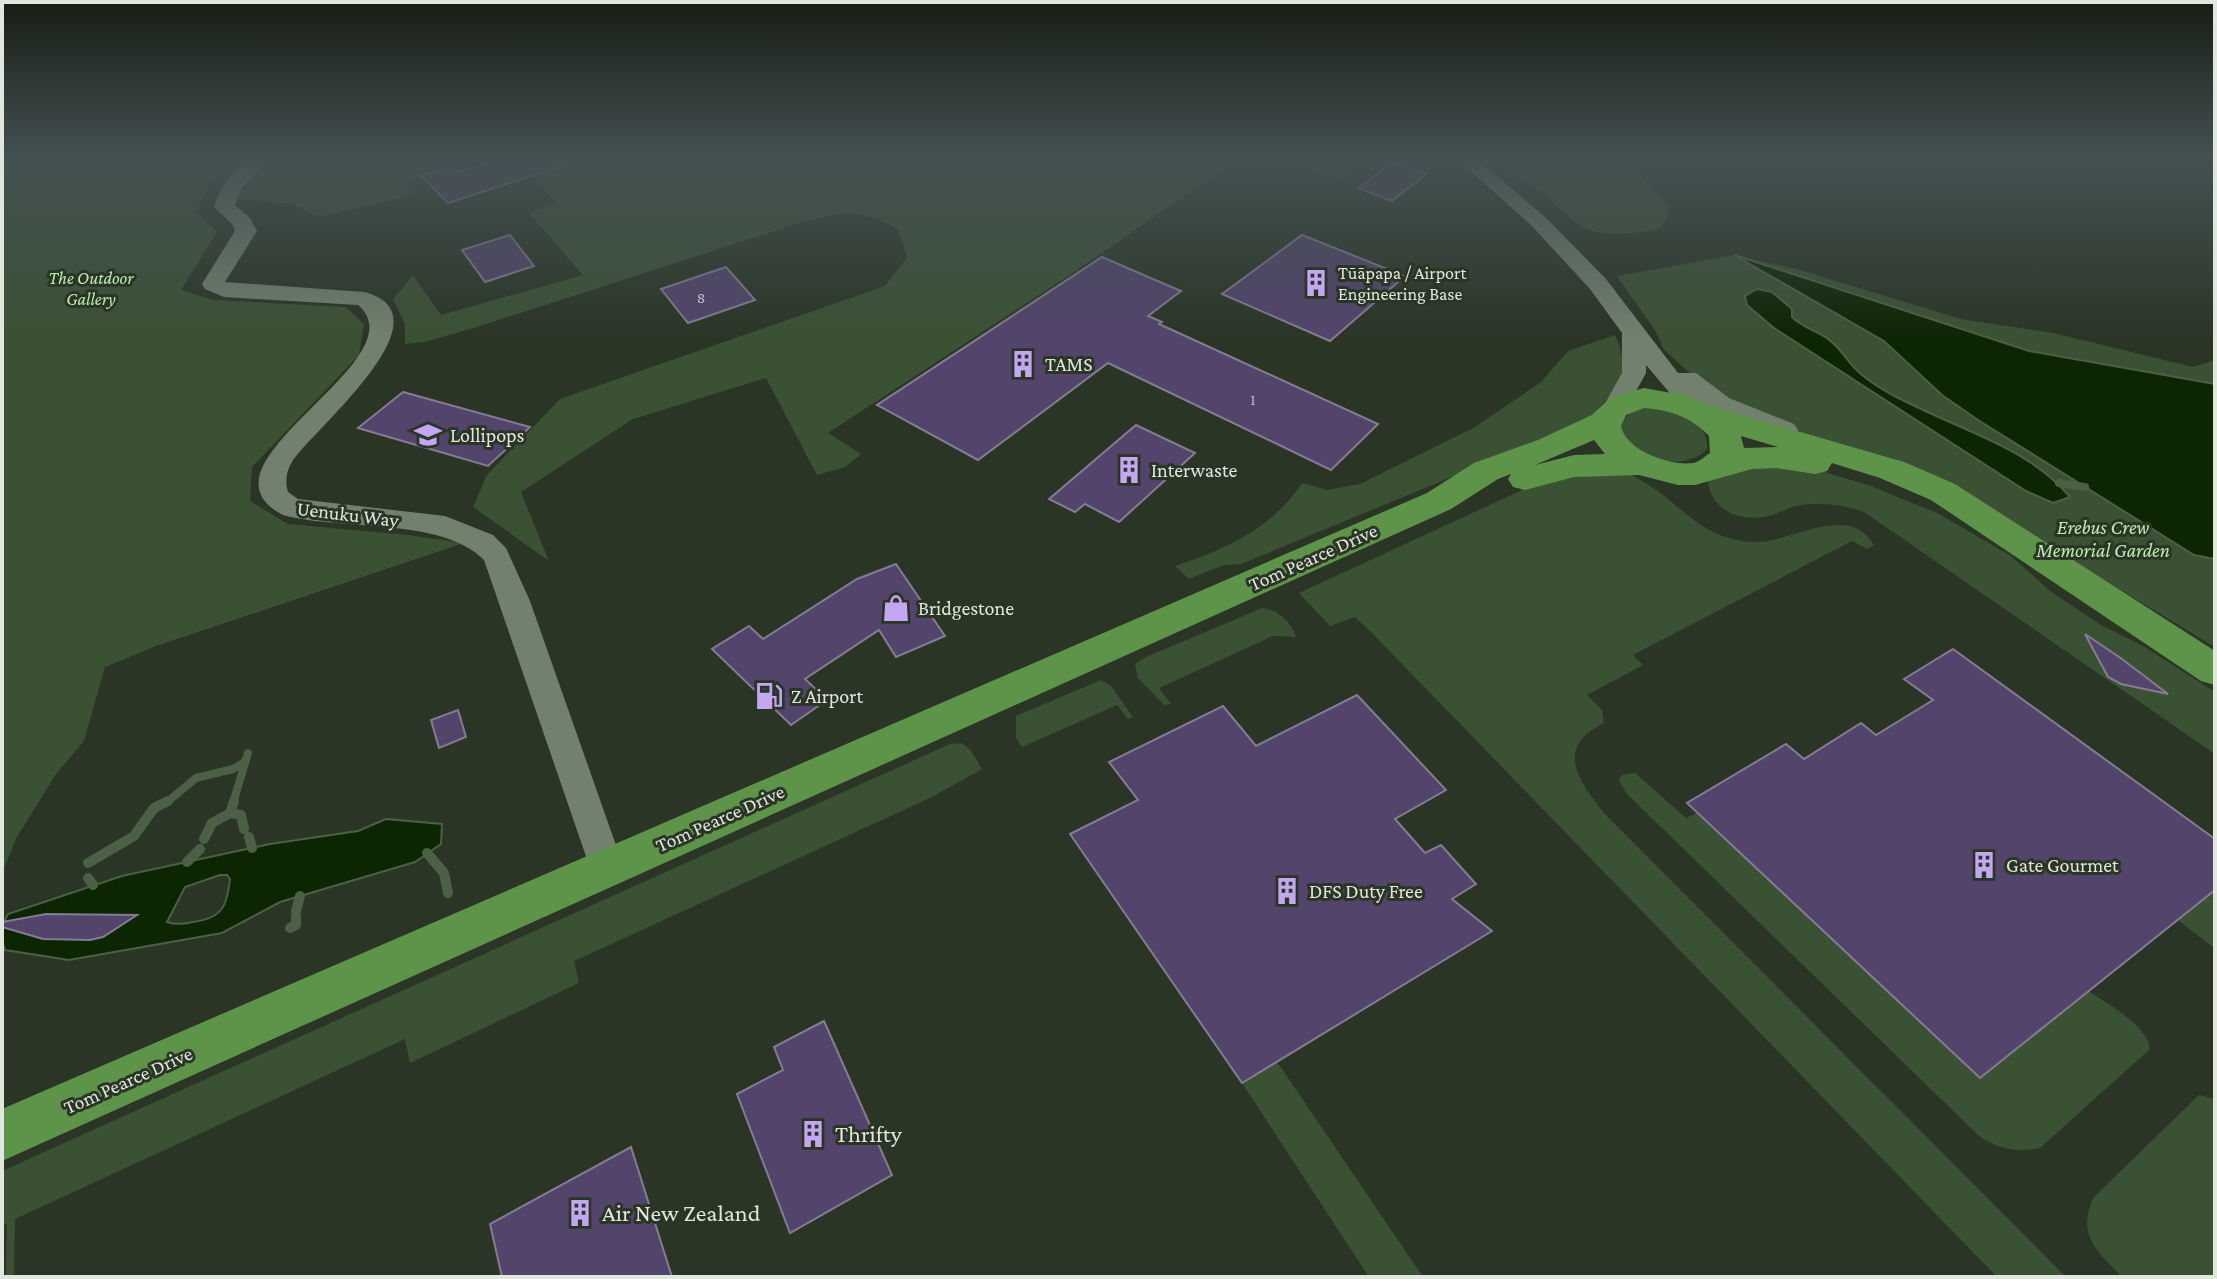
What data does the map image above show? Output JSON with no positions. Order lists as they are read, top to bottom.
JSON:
{
  "streets": {
    "main road": ["Tom Pearce Drive"],
    "street": ["Uenuku Way"]
  },
  "crossings": [
    ["Uenuku Way", "Tom Pearce Drive"]
  ],
  "parks": ["The Outdoor Gallery", "Erebus Crew Memorial Garden"],
  "places": {
    "building": [
      "Tūāpapa / Airport Engineering Base",
      "TAMS",
      "Interwaste",
      "Gate Gourmet",
      "DFS Duty Free",
      "Thrifty",
      "Air New Zealand"
    ],
    "school or university": ["Lollipops"],
    "shop": ["Bridgestone"],
    "fuel station": ["Z Airport"]
  },
  "house_numbers": ["8", "1"]
}
